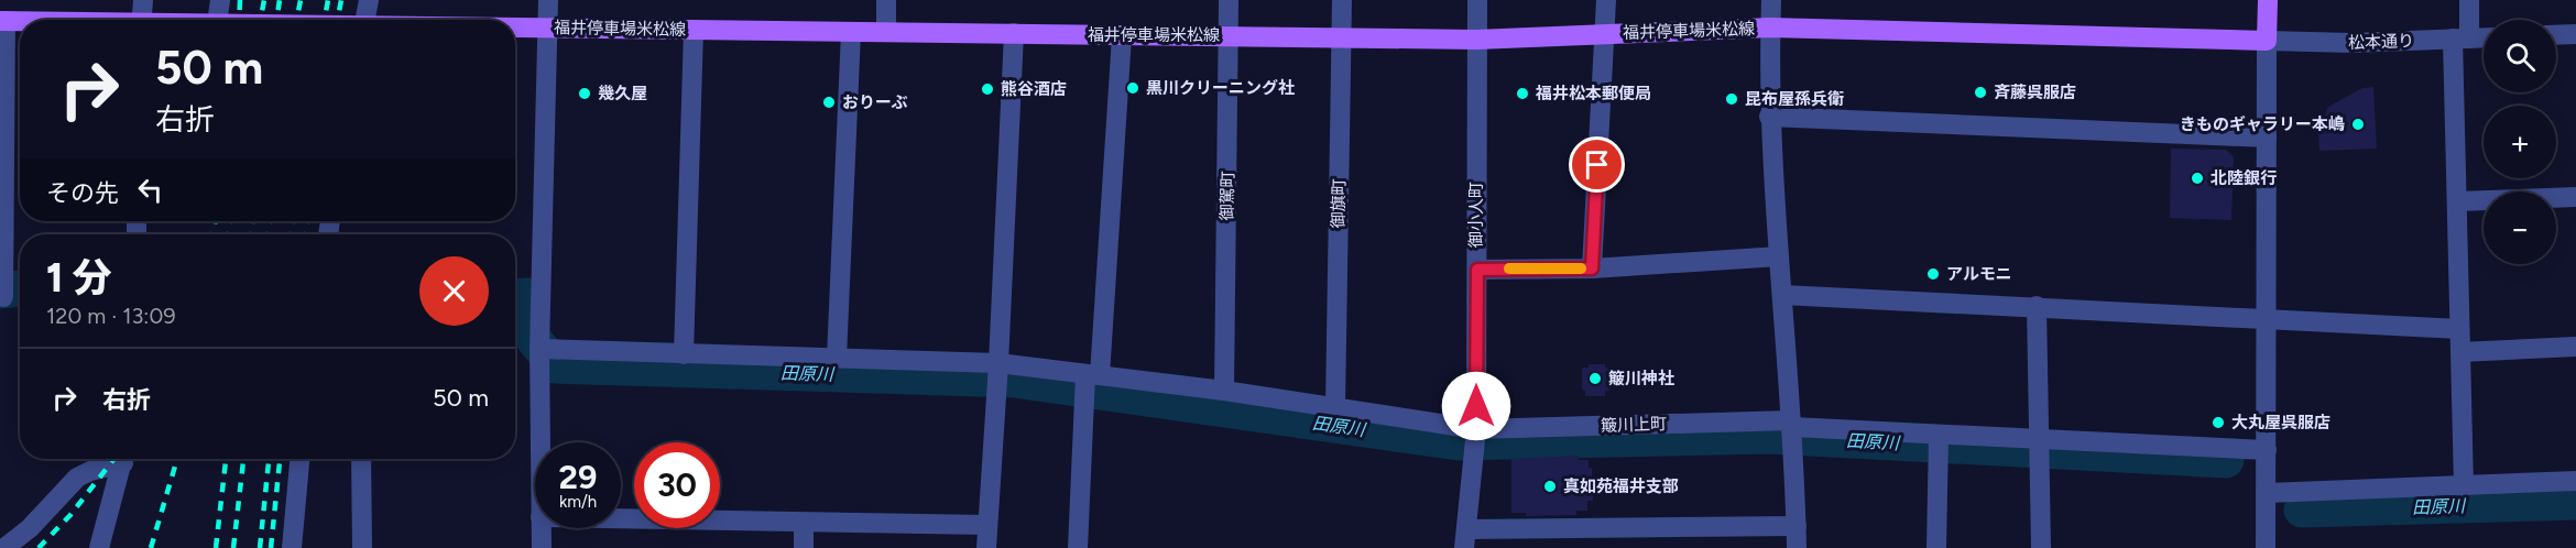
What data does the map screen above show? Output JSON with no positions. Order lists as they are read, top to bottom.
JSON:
{
  "streets": {
    "main road": ["福井停車場米松線"],
    "street": [
      "松本通り",
      "御駕町",
      "御旗町",
      "御小人町",
      "簸川上町"
    ]
  },
  "crossings": [
    ["福井停車場米松線", "松本通り"],
    ["福井停車場米松線", "御駕町"],
    ["福井停車場米松線", "御旗町"],
    ["福井停車場米松線", "御小人町"],
    ["御駕町", "簸川上町"],
    ["御旗町", "簸川上町"],
    ["御小人町", "簸川上町"]
  ],
  "water": ["田原川"],
  "places": [
    "黒川クリーニング社",
    "熊谷酒店",
    "斉藤呉服店",
    "幾久屋",
    "福井松本郵便局",
    "昆布屋孫兵衛",
    "おりーぶ",
    "きものギャラリー本嶋",
    "北陸銀行",
    "アルモニ",
    "簸川神社",
    "大丸屋呉服店",
    "真如苑福井支部"
  ],
  "page": {
    "map_buttons": ["+", "−"],
    "turn": ["50 m", "右折"],
    "then": "その先",
    "heading": ["1 分", "120 m · 13:09"],
    "list": [
      {
        "name": "右折",
        "value": "50 m"
      }
    ],
    "speed": "29 km/h",
    "limit": "30"
  }
}
